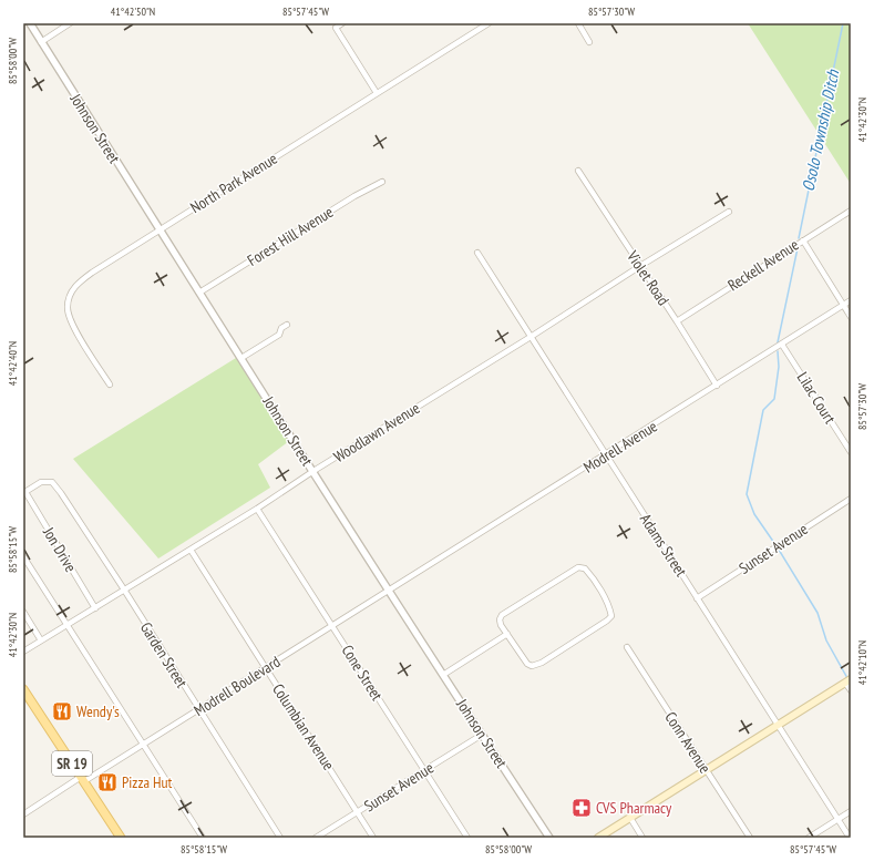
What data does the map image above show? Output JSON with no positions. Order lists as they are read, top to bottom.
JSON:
{
  "streets": {
    "main road": ["SR 19"],
    "street": [
      "Johnson Street",
      "North Park Avenue",
      "Forest Hill Avenue",
      "Reckell Avenue",
      "Violet Road",
      "Lilac Court",
      "Woodlawn Avenue",
      "Modrell Avenue",
      "Adams Street",
      "Sunset Avenue",
      "Jon Drive",
      "Garden Street",
      "Cone Street",
      "Modrell Boulevard",
      "Columbian Avenue",
      "Conn Avenue"
    ]
  },
  "crossings": [
    ["Johnson Street", "North Park Avenue"],
    ["Johnson Street", "Forest Hill Avenue"],
    ["Johnson Street", "Woodlawn Avenue"],
    ["Johnson Street", "Modrell Avenue"],
    ["Johnson Street", "Sunset Avenue"],
    ["Johnson Street", "Modrell Boulevard"],
    ["Reckell Avenue", "Violet Road"],
    ["Violet Road", "Woodlawn Avenue"],
    ["Violet Road", "Modrell Avenue"],
    ["Lilac Court", "Modrell Avenue"],
    ["Woodlawn Avenue", "Adams Street"],
    ["Woodlawn Avenue", "Jon Drive"],
    ["Woodlawn Avenue", "Garden Street"],
    ["Woodlawn Avenue", "Cone Street"],
    ["Woodlawn Avenue", "Columbian Avenue"],
    ["Modrell Avenue", "Adams Street"],
    ["Modrell Avenue", "Modrell Boulevard"],
    ["Adams Street", "Sunset Avenue"],
    ["Sunset Avenue", "Cone Street"],
    ["Sunset Avenue", "Columbian Avenue"],
    ["Jon Drive", "Garden Street"],
    ["Garden Street", "Modrell Boulevard"],
    ["Cone Street", "Modrell Boulevard"],
    ["Modrell Boulevard", "Columbian Avenue"],
    ["Modrell Boulevard", "SR 19"]
  ],
  "water": ["Osolo Township Ditch"],
  "places": {
    "restaurant": ["Wendy's", "Pizza Hut"],
    "pharmacy": ["CVS Pharmacy"]
  },
  "coordinates": [
    "41°42'50\"N",
    "85°57'45\"W",
    "85°57'30\"W",
    "85°58'00\"W",
    "41°42'30\"N",
    "41°42'40\"N",
    "85°58'15\"W",
    "41°42'10\"N"
  ]
}
